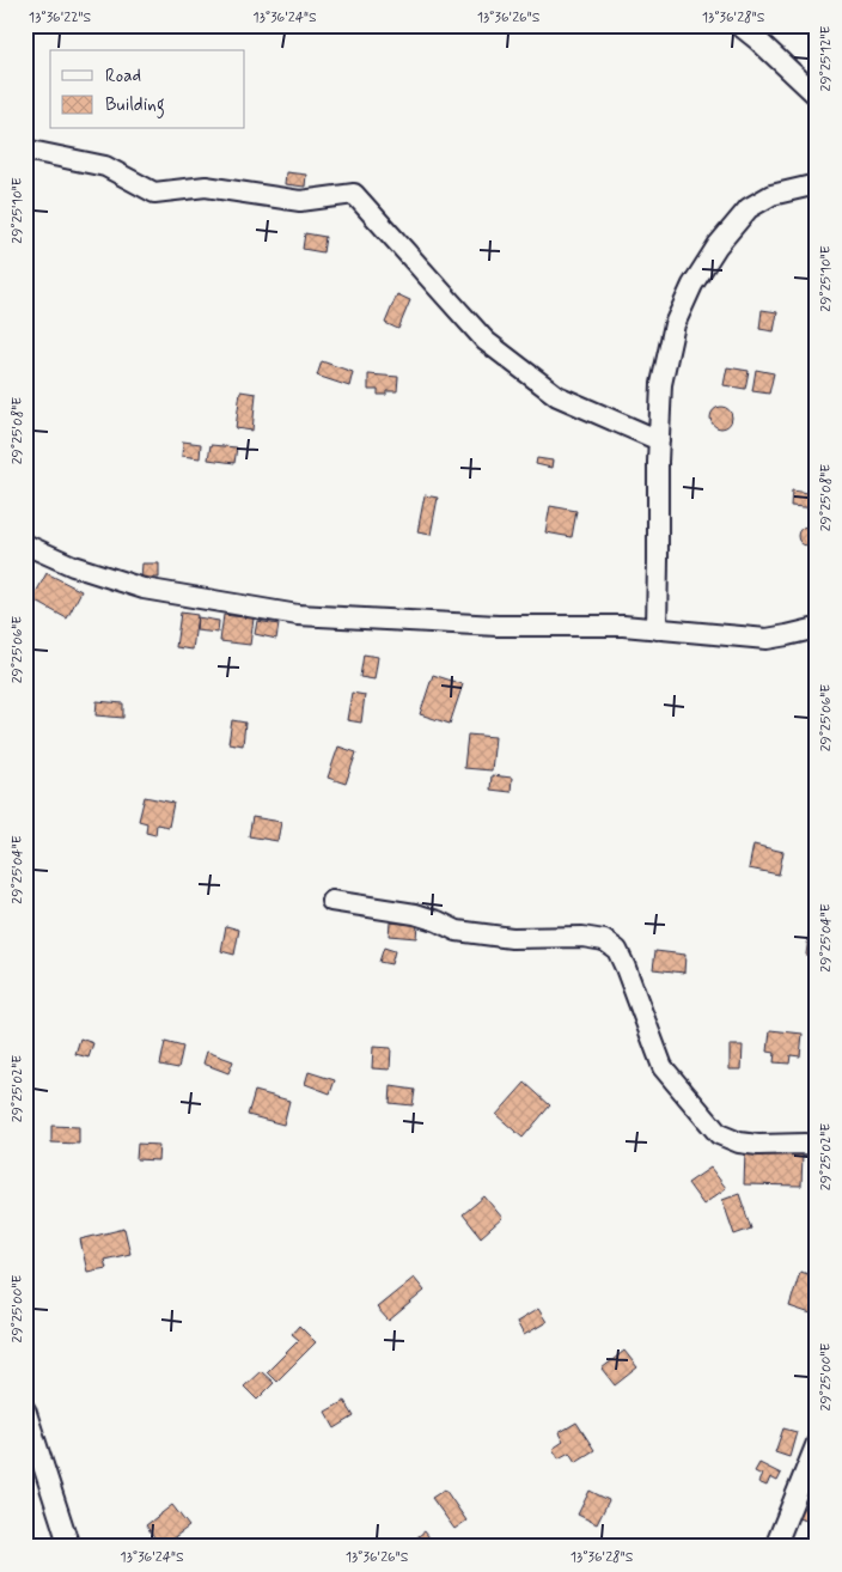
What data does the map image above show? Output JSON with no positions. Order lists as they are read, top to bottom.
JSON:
{
  "legend": ["Road", "Building"],
  "coordinates": [
    "13°36'22\"S",
    "13°36'24\"S",
    "13°36'26\"S",
    "13°36'28\"S",
    "29°25'12\"E",
    "29°25'10\"E",
    "29°25'08\"E",
    "29°25'06\"E",
    "29°25'04\"E",
    "29°25'02\"E",
    "29°25'00\"E"
  ]
}
